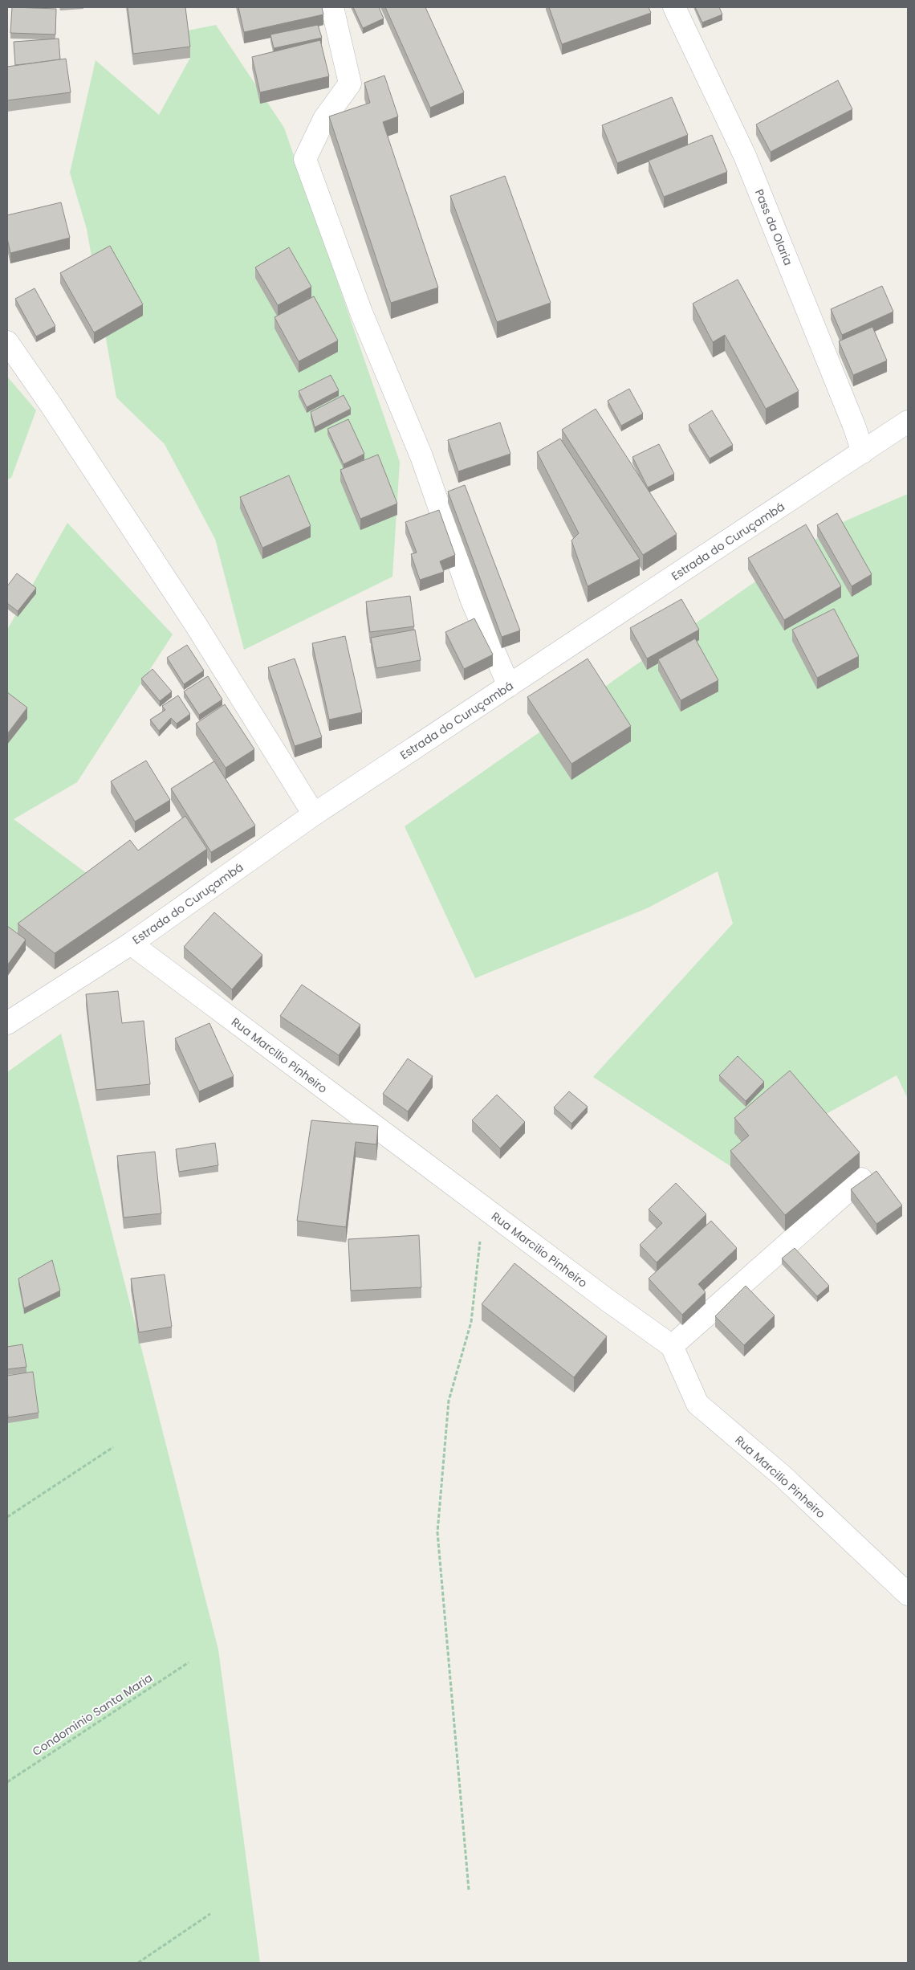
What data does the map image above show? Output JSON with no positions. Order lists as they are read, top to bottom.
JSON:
{
  "streets": {
    "street": ["Pass da Olaria", "Estrada do Curuçambá", "Rua Marcilio Pinheiro"],
    "path": ["Condominio Santa Maria"]
  },
  "crossings": [
    ["Pass da Olaria", "Estrada do Curuçambá"],
    ["Estrada do Curuçambá", "Rua Marcilio Pinheiro"]
  ]
}
